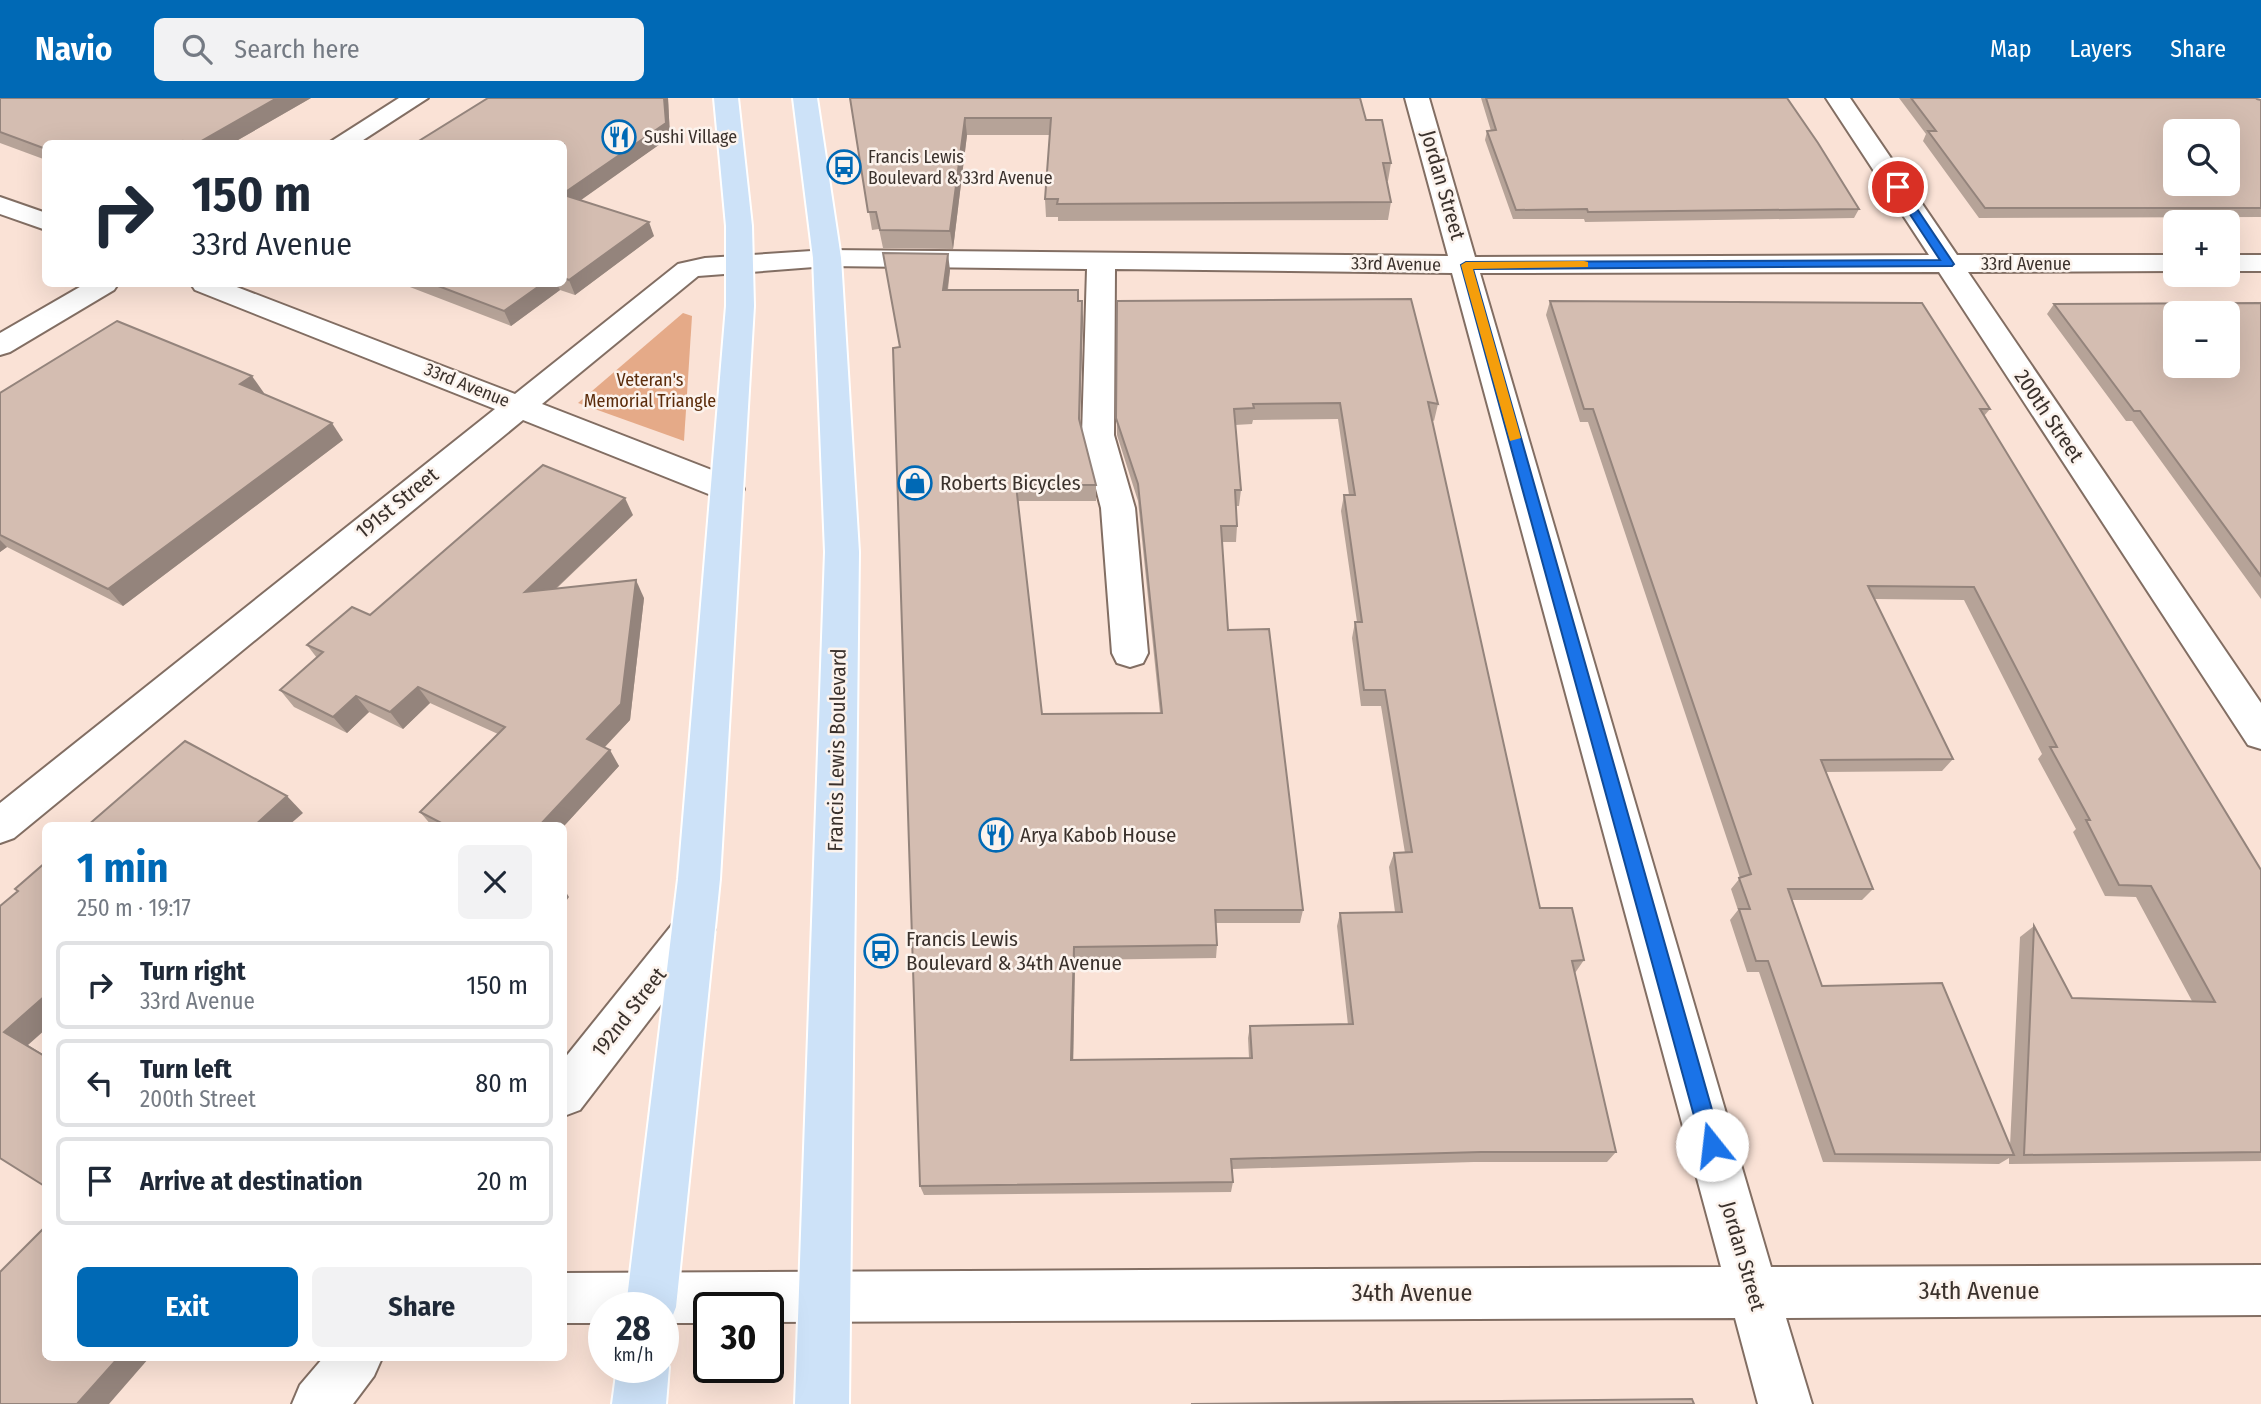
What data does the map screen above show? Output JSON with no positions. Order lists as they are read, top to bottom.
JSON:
{
  "streets": {
    "main road": ["Francis Lewis Boulevard"],
    "street": [
      "Jordan Street",
      "33rd Avenue",
      "200th Street",
      "191st Street",
      "192nd Street",
      "34th Avenue"
    ]
  },
  "crossings": [
    ["Jordan Street", "33rd Avenue"],
    ["Jordan Street", "34th Avenue"],
    ["33rd Avenue", "200th Street"],
    ["33rd Avenue", "191st Street"],
    ["33rd Avenue", "Francis Lewis Boulevard"],
    ["191st Street", "Francis Lewis Boulevard"],
    ["Francis Lewis Boulevard", "34th Avenue"]
  ],
  "parks": ["Veteran's Memorial Triangle"],
  "places": {
    "restaurant": ["Sushi Village", "Arya Kabob House"],
    "bus stop": ["Francis Lewis Boulevard & 33rd Avenue", "Francis Lewis Boulevard & 34th Avenue"],
    "shop": ["Roberts Bicycles"]
  },
  "page": {
    "header": "Navio",
    "search": "Search here",
    "nav": ["Map", "Layers", "Share"],
    "map_buttons": ["+", "−"],
    "turn": ["150 m", "33rd Avenue"],
    "heading": ["1 min", "250 m · 19:17"],
    "list": [
      {
        "name": "Turn right",
        "note": "33rd Avenue",
        "value": "150 m"
      },
      {
        "name": "Turn left",
        "note": "200th Street",
        "value": "80 m"
      },
      {
        "name": "Arrive at destination",
        "value": "20 m"
      }
    ],
    "buttons": ["Exit", "Share"],
    "speed": "28 km/h",
    "limit": "30"
  }
}
